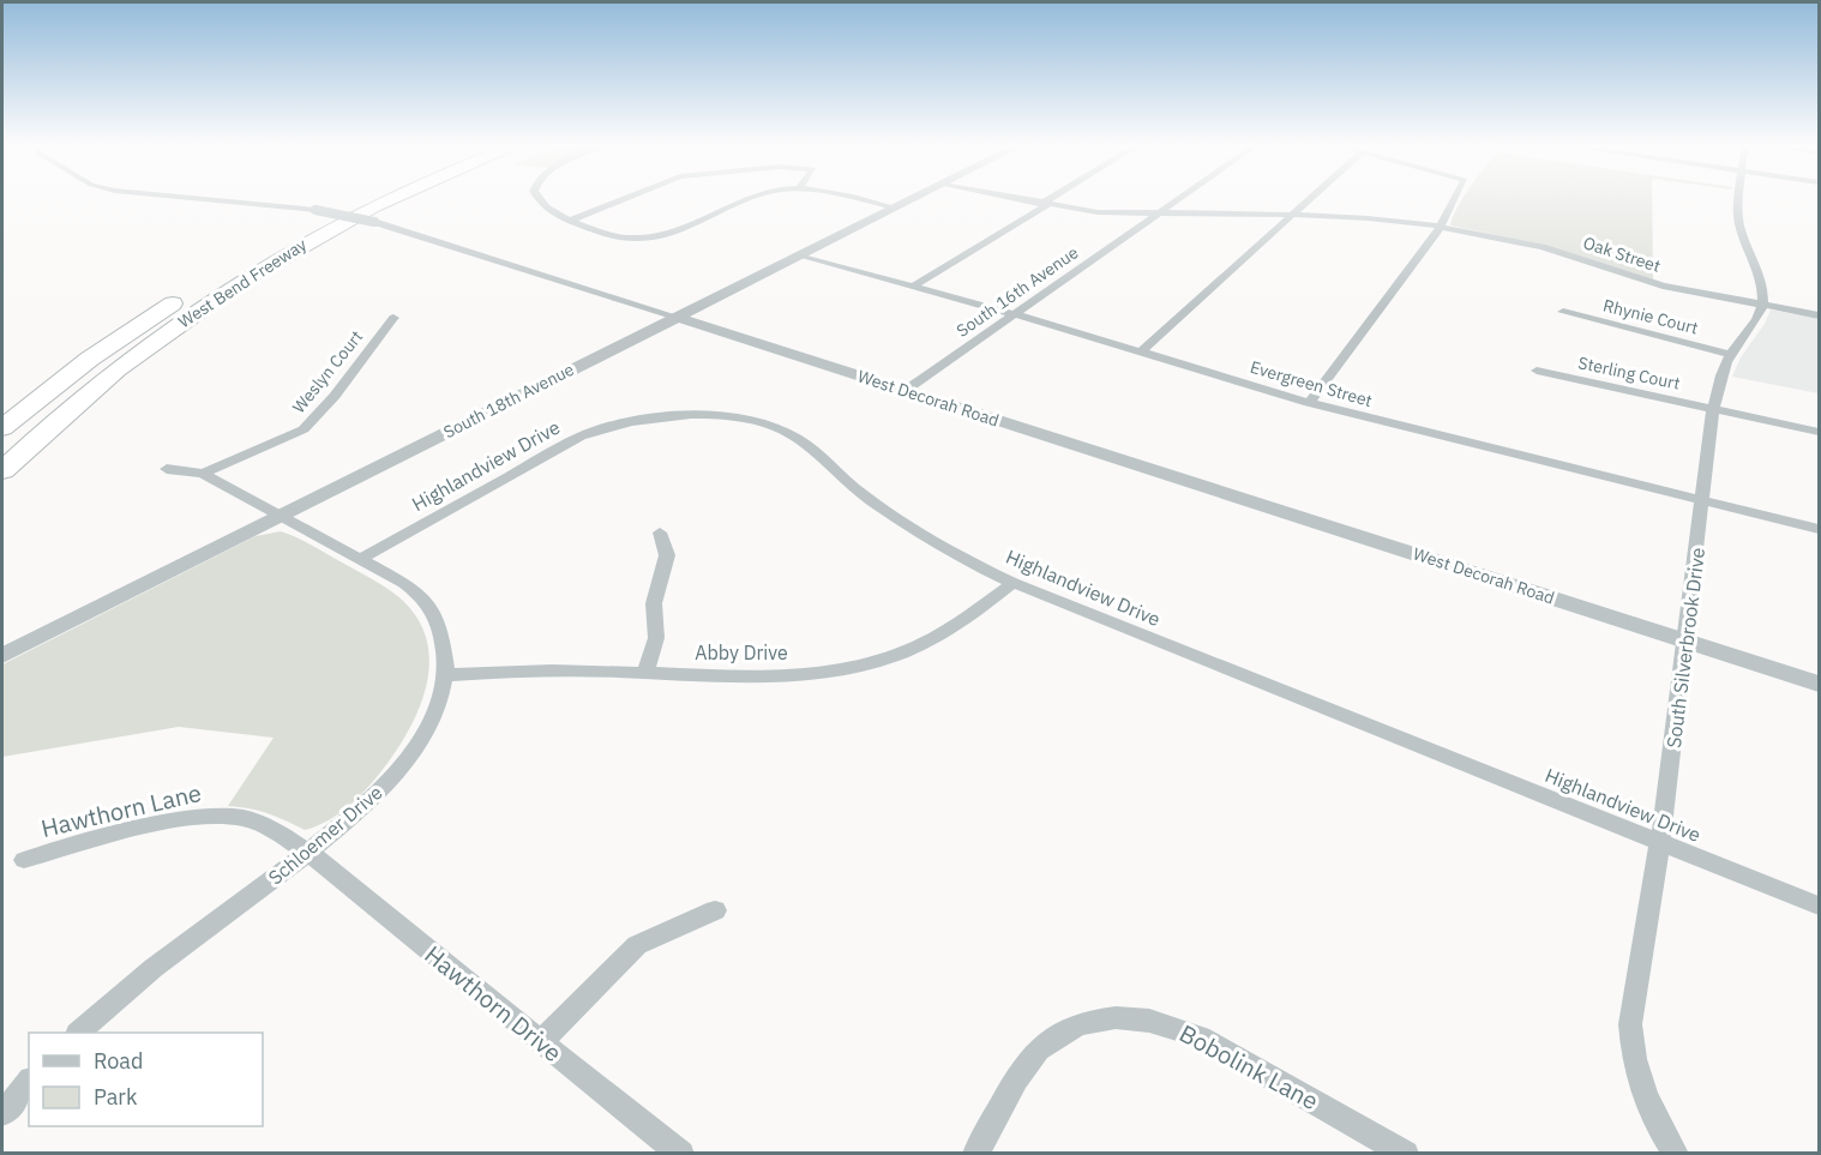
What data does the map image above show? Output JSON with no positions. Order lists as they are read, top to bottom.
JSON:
{
  "streets": {
    "highway": ["West Bend Freeway"],
    "street": [
      "Oak Street",
      "South 16th Avenue",
      "Rhynie Court",
      "Weslyn Court",
      "Sterling Court",
      "Evergreen Street",
      "West Decorah Road",
      "South 18th Avenue",
      "Highlandview Drive",
      "South Silverbrook Drive",
      "Abby Drive",
      "Hawthorn Lane",
      "Schloemer Drive",
      "Hawthorn Drive",
      "Bobolink Lane"
    ]
  },
  "crossings": [
    ["Oak Street", "South 16th Avenue"],
    ["Oak Street", "South Silverbrook Drive"],
    ["South 16th Avenue", "Evergreen Street"],
    ["South 16th Avenue", "West Decorah Road"],
    ["Rhynie Court", "South Silverbrook Drive"],
    ["Weslyn Court", "Schloemer Drive"],
    ["Sterling Court", "South Silverbrook Drive"],
    ["Evergreen Street", "South 18th Avenue"],
    ["Evergreen Street", "South Silverbrook Drive"],
    ["West Decorah Road", "South 18th Avenue"],
    ["West Decorah Road", "South Silverbrook Drive"],
    ["South 18th Avenue", "Schloemer Drive"],
    ["Highlandview Drive", "South Silverbrook Drive"],
    ["Highlandview Drive", "Abby Drive"],
    ["Highlandview Drive", "Schloemer Drive"],
    ["Abby Drive", "Schloemer Drive"],
    ["Hawthorn Lane", "Schloemer Drive"],
    ["Hawthorn Lane", "Hawthorn Drive"],
    ["Schloemer Drive", "Hawthorn Drive"]
  ],
  "legend": ["Road", "Park"]
}
